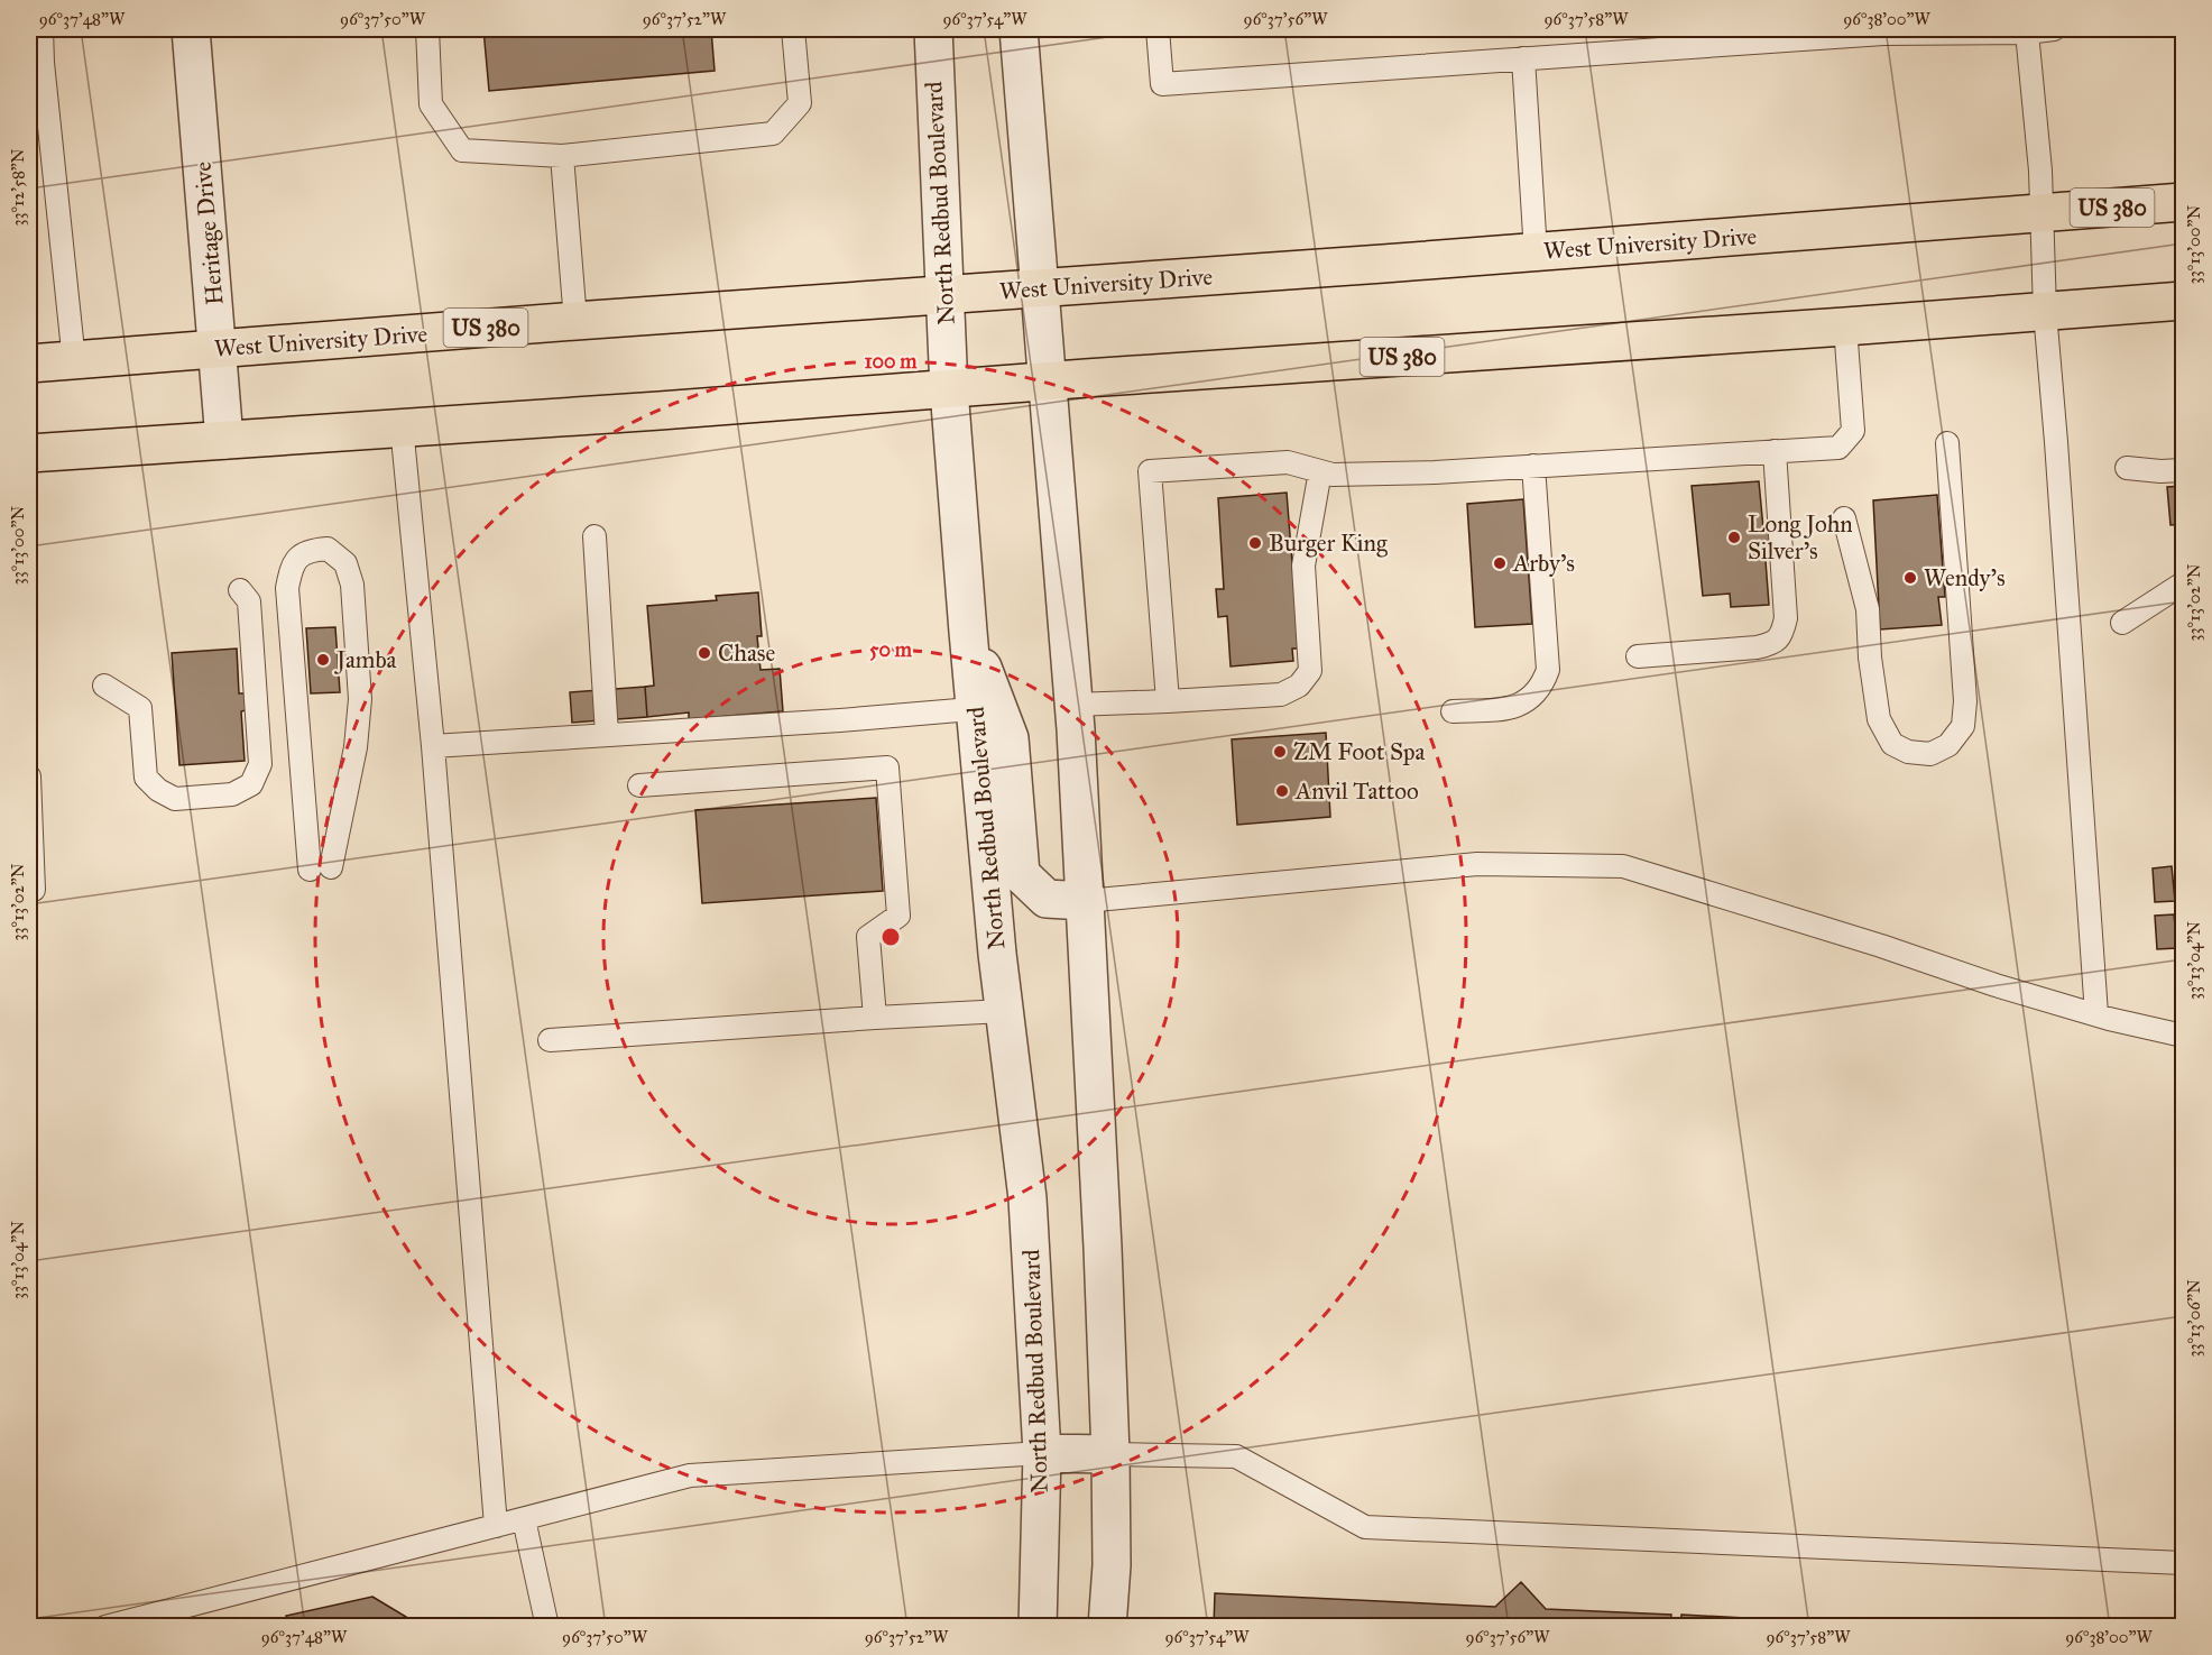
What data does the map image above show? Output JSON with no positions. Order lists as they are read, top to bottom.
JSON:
{
  "streets": {
    "highway": ["US 380", "West University Drive"],
    "street": ["North Redbud Boulevard", "Heritage Drive"]
  },
  "crossings": [
    ["North Redbud Boulevard", "US 380"],
    ["North Redbud Boulevard", "West University Drive"],
    ["US 380", "Heritage Drive"],
    ["Heritage Drive", "West University Drive"]
  ],
  "places": [
    "Long John Silver's",
    "Burger King",
    "Arby's",
    "Wendy's",
    "Chase",
    "Jamba",
    "ZM Foot Spa",
    "Anvil Tattoo"
  ],
  "coordinates": [
    "96°37'48\"W",
    "96°37'50\"W",
    "96°37'52\"W",
    "96°37'54\"W",
    "96°37'56\"W",
    "96°37'58\"W",
    "96°38'00\"W",
    "33°12'58\"N",
    "33°13'00\"N",
    "33°13'02\"N",
    "33°13'04\"N",
    "33°13'06\"N"
  ],
  "rings": ["100 m", "50 m"]
}
